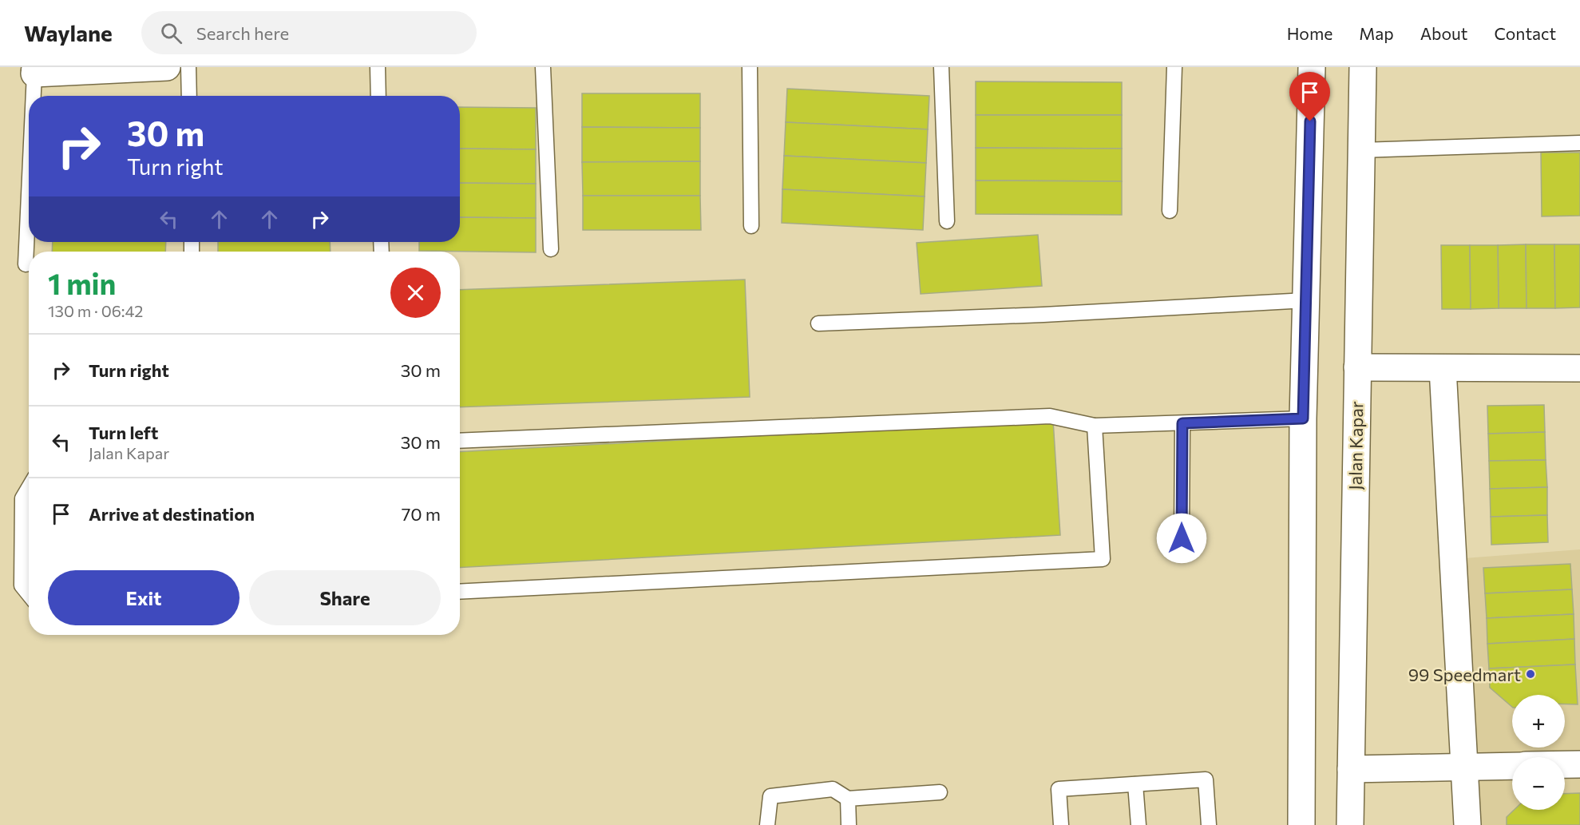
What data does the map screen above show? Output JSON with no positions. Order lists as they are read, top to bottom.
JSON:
{
  "streets": {
    "main road": ["Jalan Kapar"]
  },
  "places": ["99 Speedmart"],
  "page": {
    "header": "Waylane",
    "search": "Search here",
    "nav": [
      "Home",
      "Map",
      "About",
      "Contact"
    ],
    "turn": ["30 m", "Turn right"],
    "heading": ["1 min", "130 m · 06:42"],
    "list": [
      {
        "name": "Turn right",
        "value": "30 m"
      },
      {
        "name": "Turn left",
        "note": "Jalan Kapar",
        "value": "30 m"
      },
      {
        "name": "Arrive at destination",
        "value": "70 m"
      }
    ],
    "buttons": ["Exit", "Share"],
    "map_buttons": ["+", "−"]
  }
}
